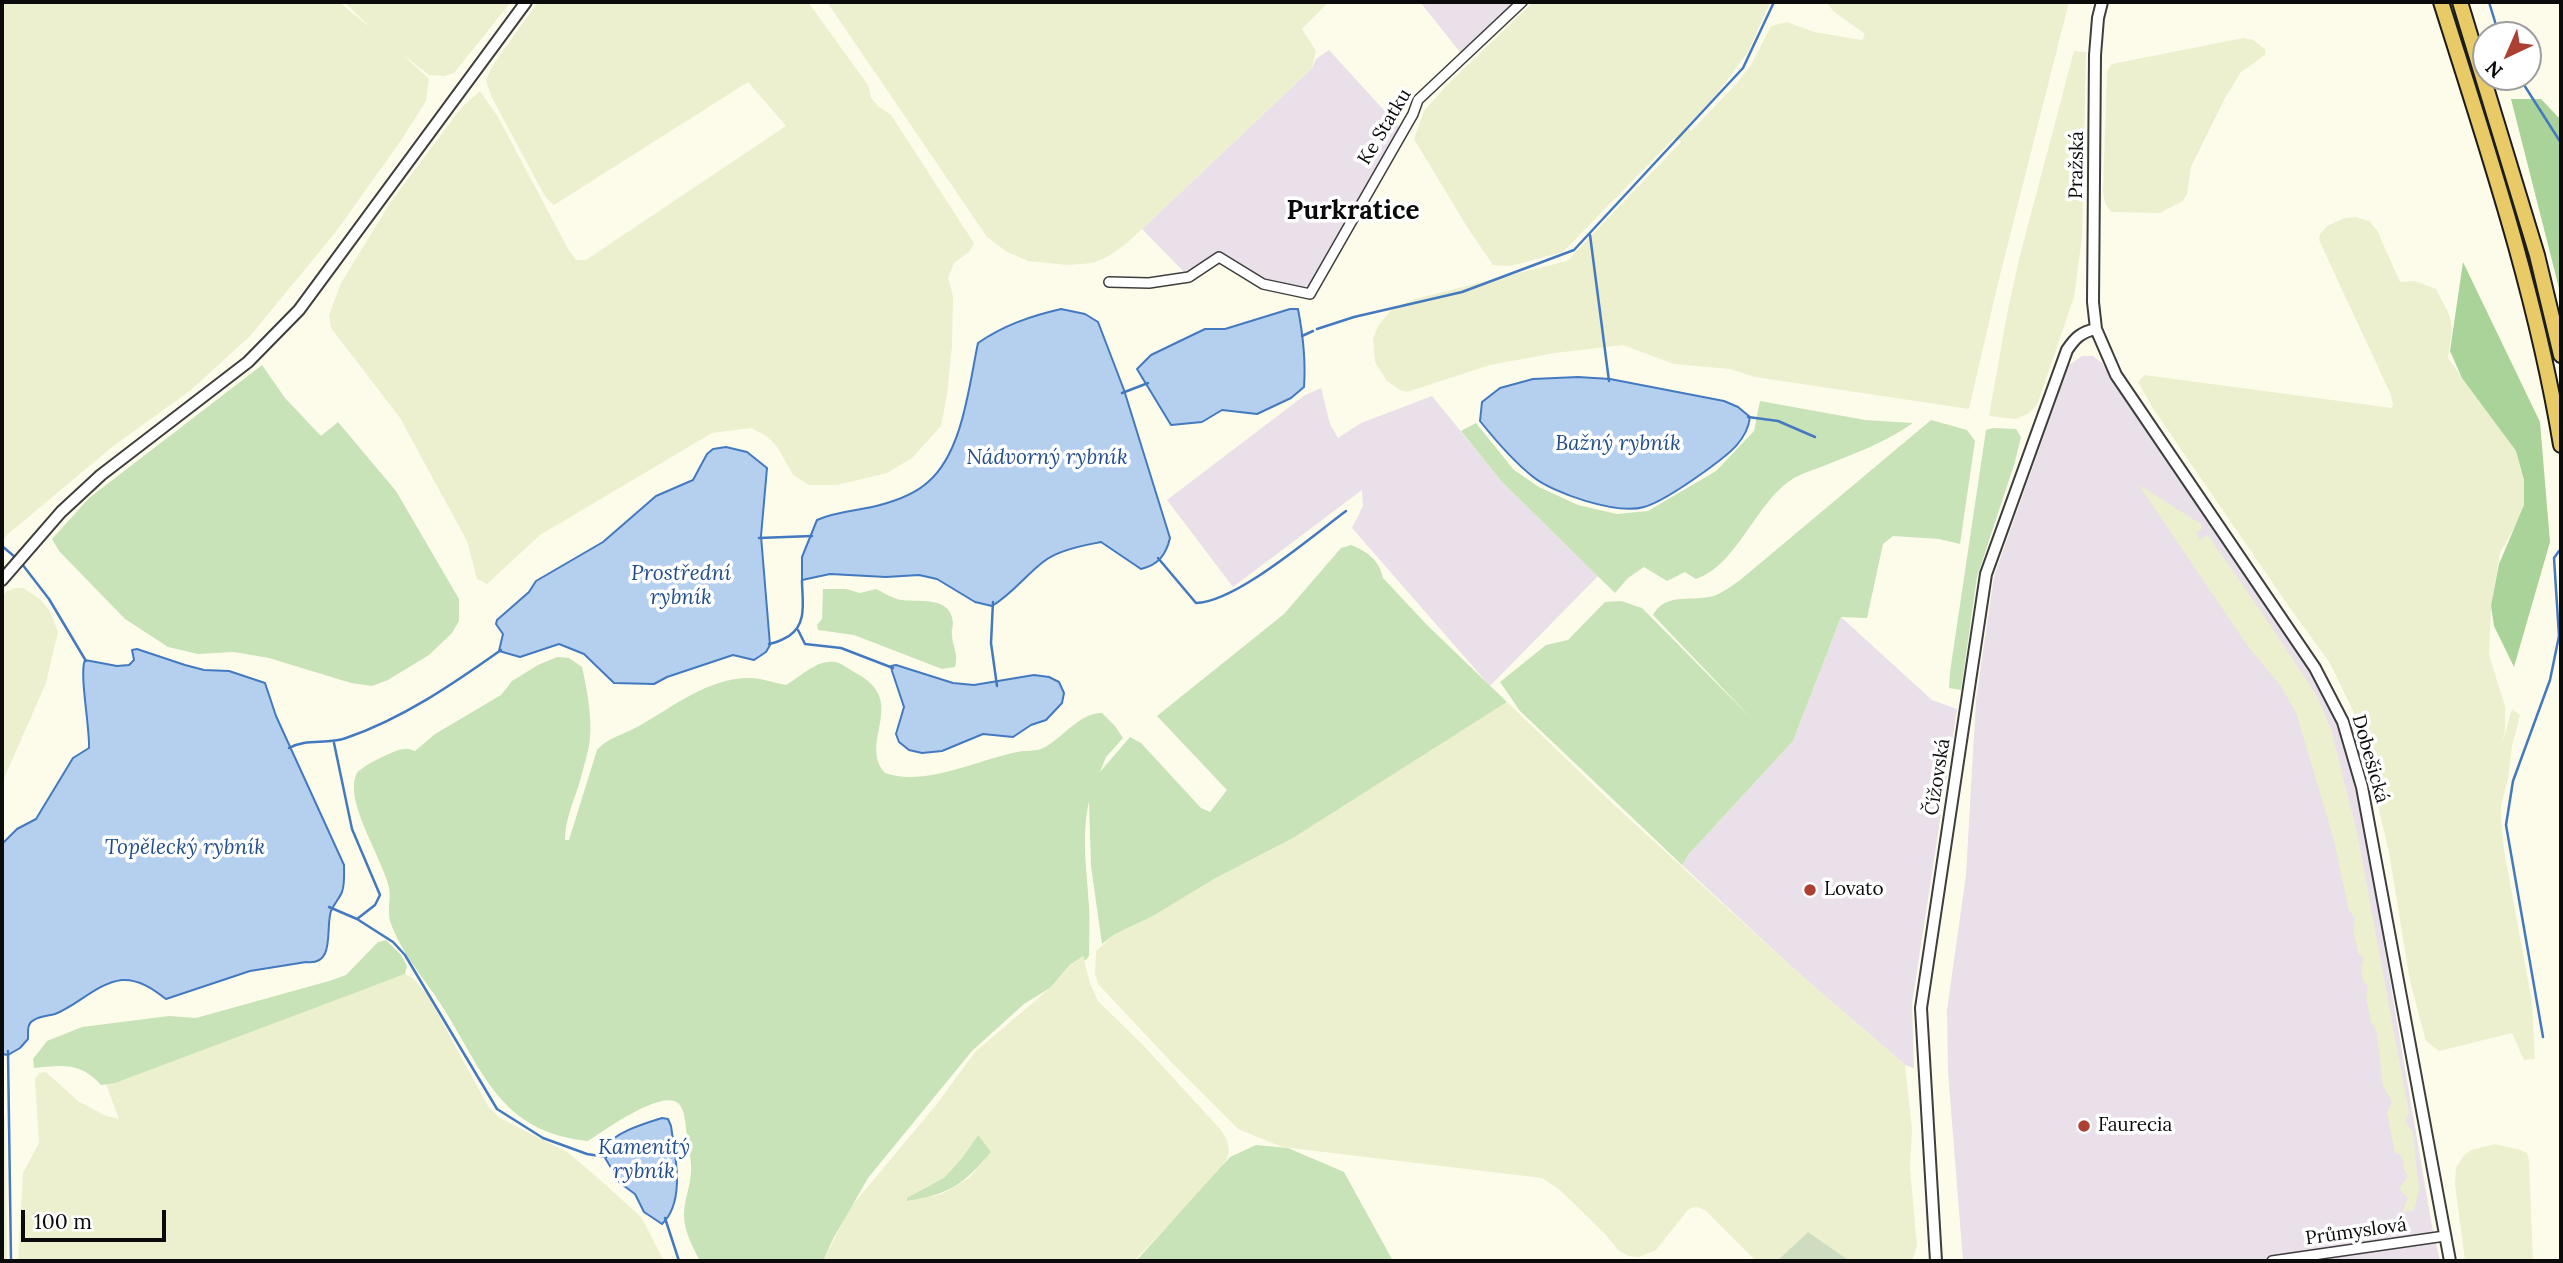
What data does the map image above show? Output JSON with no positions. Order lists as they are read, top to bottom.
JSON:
{
  "streets": {
    "street": [
      "Ke Statku",
      "Pražská",
      "Dobešická",
      "Čížovská",
      "Průmyslová"
    ]
  },
  "crossings": [
    ["Pražská", "Dobešická"],
    ["Pražská", "Čížovská"],
    ["Dobešická", "Čížovská"],
    ["Dobešická", "Průmyslová"]
  ],
  "districts": ["Purkratice"],
  "water": [
    "Bažný rybník",
    "Nádvorný rybník",
    "Prostřední rybník",
    "Topělecký rybník",
    "Kamenitý rybník"
  ],
  "places": ["Lovato", "Faurecia"],
  "scale_bar": "100 m",
  "north": "bottom left"
}
